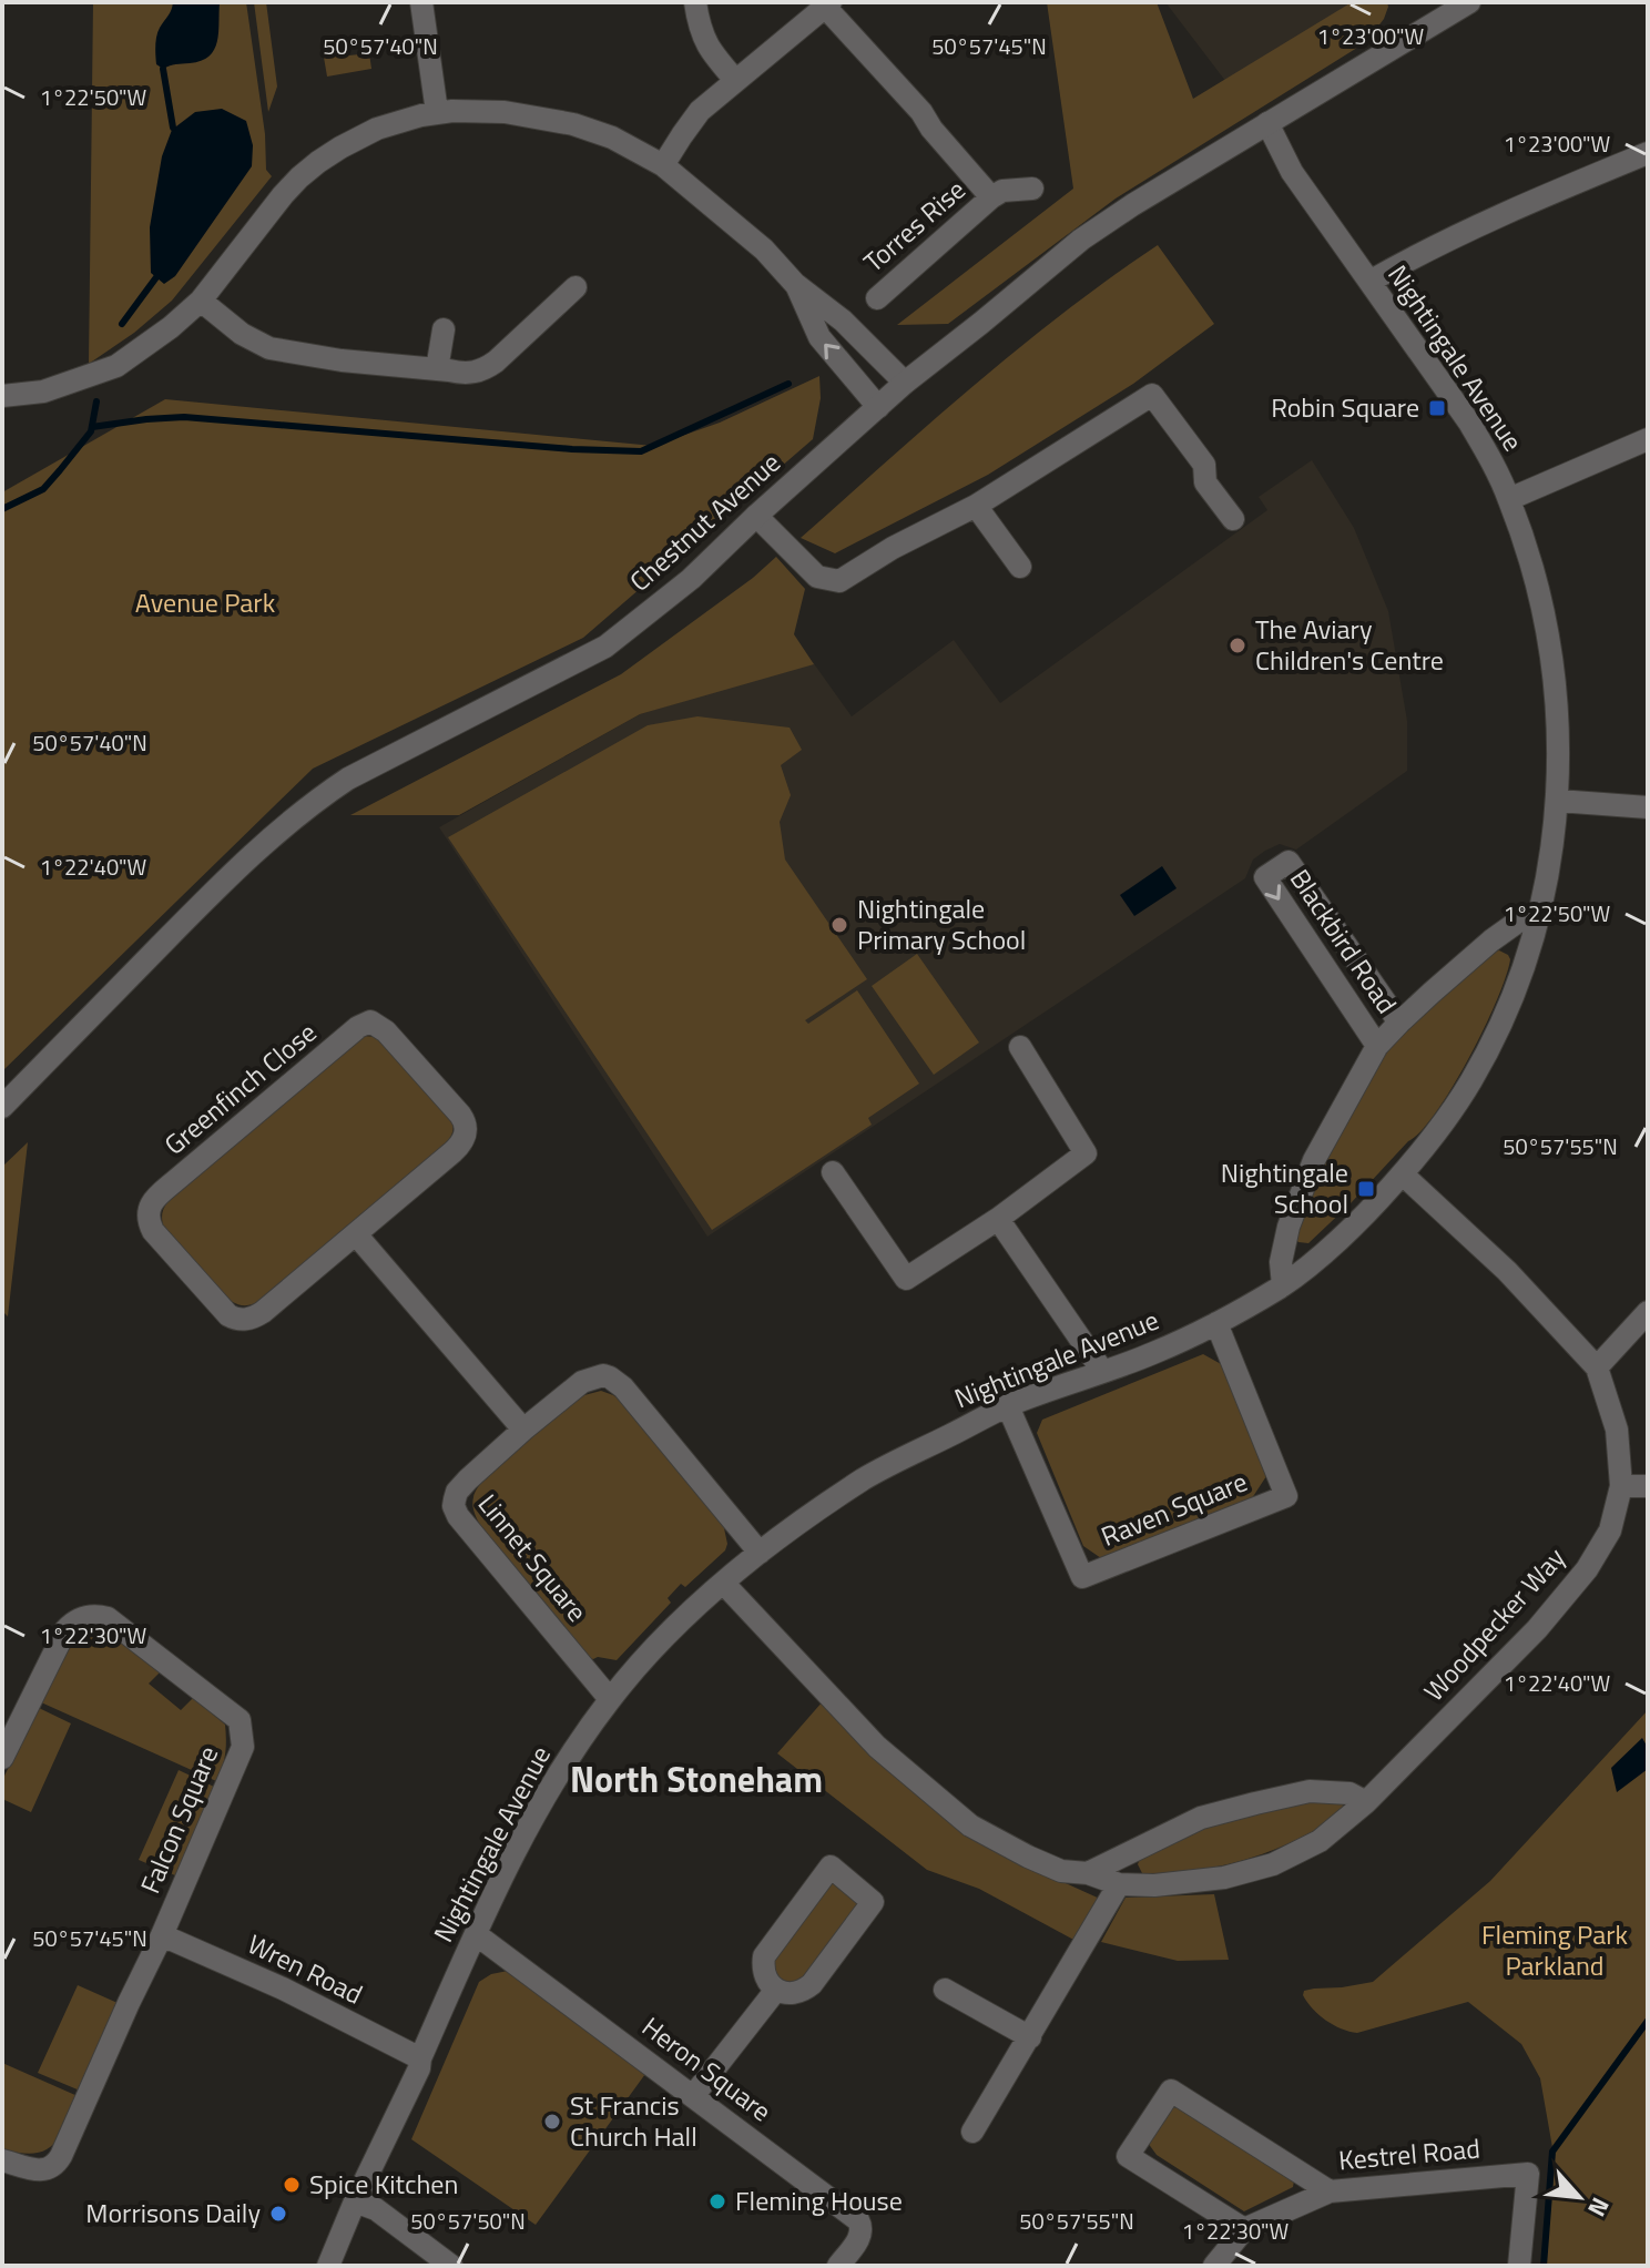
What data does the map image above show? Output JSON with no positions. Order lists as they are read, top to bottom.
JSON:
{
  "streets": {
    "street": [
      "Torres Rise",
      "Nightingale Avenue",
      "Chestnut Avenue",
      "Blackbird Road",
      "Greenfinch Close",
      "Raven Square",
      "Linnet Square",
      "Woodpecker Way",
      "Falcon Square",
      "Wren Road",
      "Heron Square",
      "Kestrel Road"
    ]
  },
  "crossings": [
    ["Nightingale Avenue", "Chestnut Avenue"],
    ["Nightingale Avenue", "Raven Square"],
    ["Nightingale Avenue", "Linnet Square"],
    ["Nightingale Avenue", "Woodpecker Way"],
    ["Nightingale Avenue", "Wren Road"],
    ["Nightingale Avenue", "Heron Square"],
    ["Falcon Square", "Wren Road"]
  ],
  "districts": ["North Stoneham"],
  "parks": ["Avenue Park", "Fleming Park Parkland"],
  "places": {
    "transit": ["Robin Square", "Nightingale School"],
    "other": [
      "The Aviary Children's Centre",
      "Nightingale Primary School",
      "St Francis Church Hall",
      "Spice Kitchen",
      "Fleming House",
      "Morrisons Daily"
    ]
  },
  "north": "bottom right",
  "coordinates": [
    "1°23'00\"W",
    "50°57'40\"N",
    "50°57'45\"N",
    "1°22'50\"W",
    "1°22'40\"W",
    "50°57'55\"N",
    "1°22'30\"W",
    "50°57'50\"N"
  ]
}
